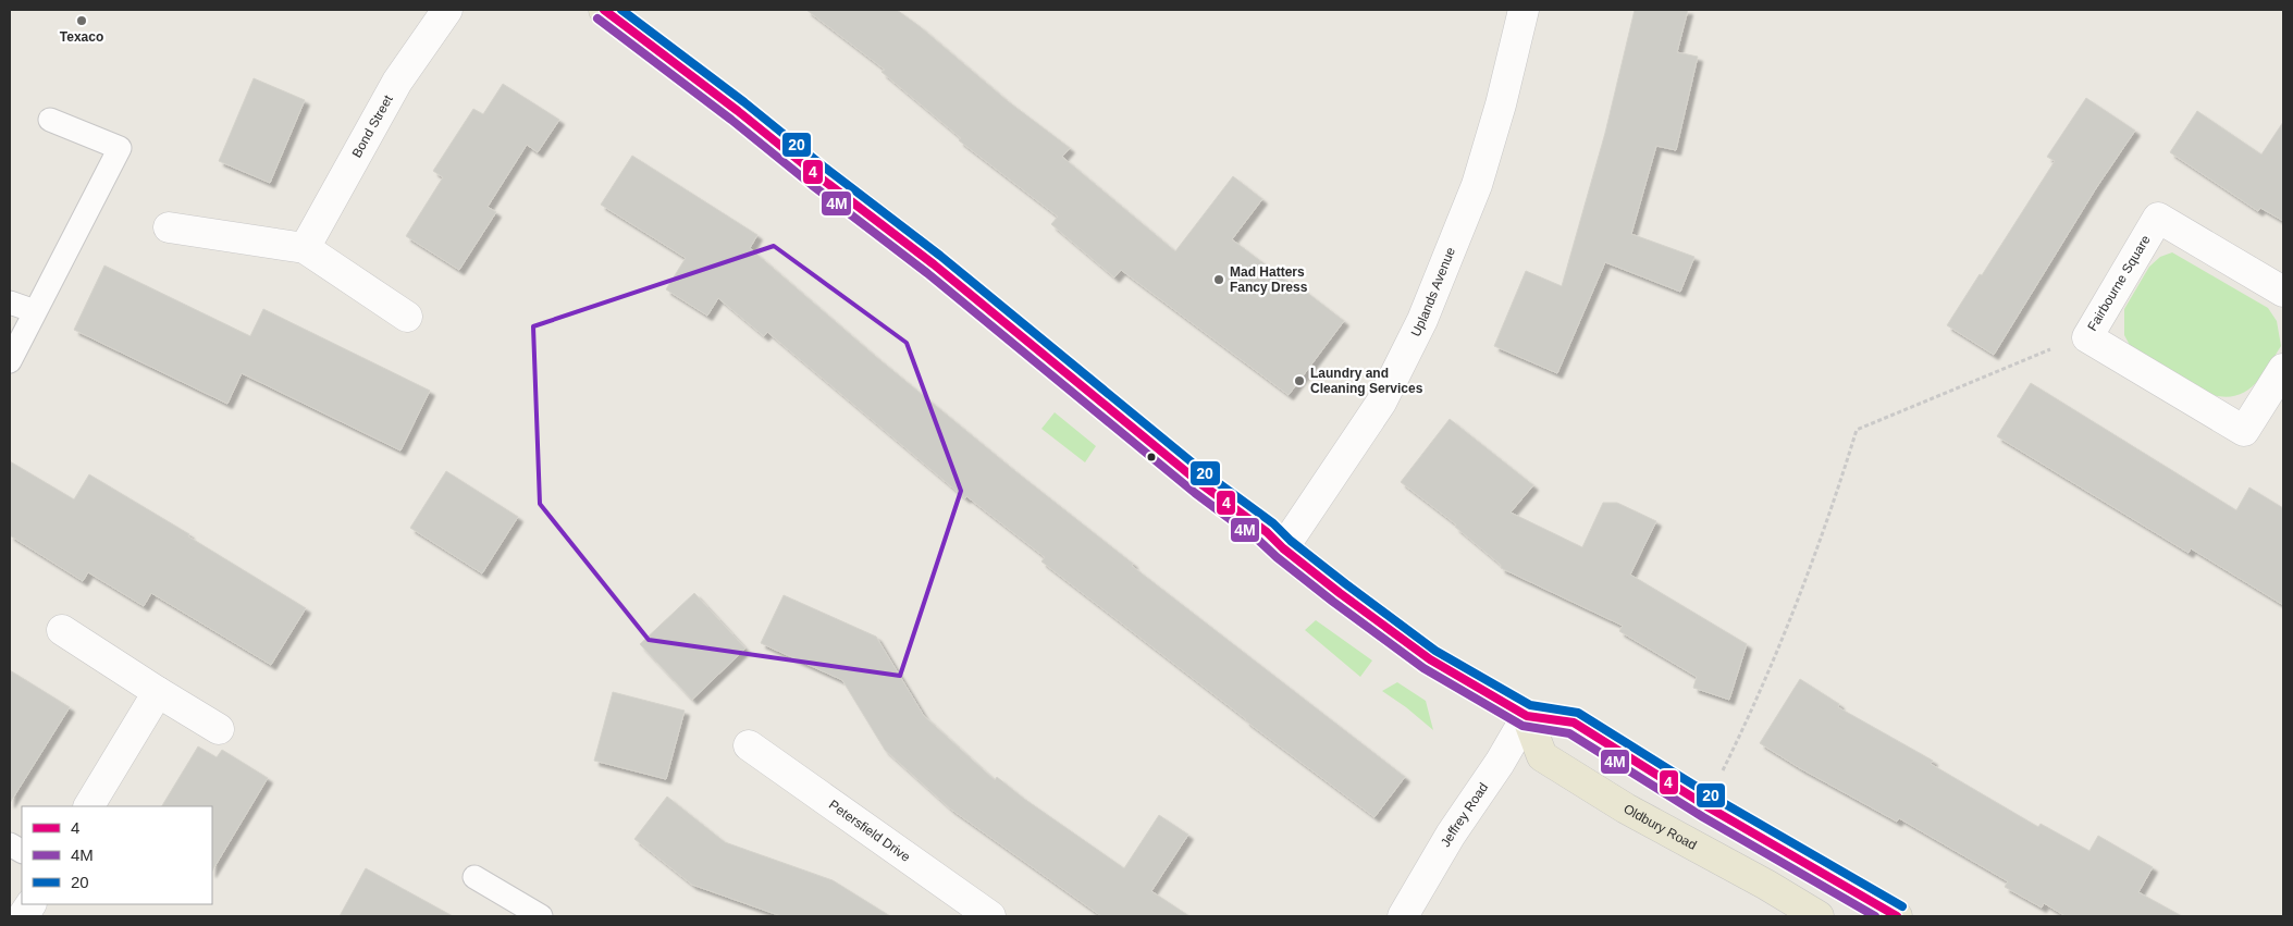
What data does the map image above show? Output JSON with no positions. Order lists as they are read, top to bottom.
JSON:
{
  "streets": {
    "main road": ["Oldbury Road"],
    "street": [
      "Bond Street",
      "Fairbourne Square",
      "Uplands Avenue",
      "Jeffrey Road",
      "Petersfield Drive"
    ]
  },
  "crossings": [
    ["Jeffrey Road", "Oldbury Road"]
  ],
  "places": ["Texaco", "Mad Hatters Fancy Dress", "Laundry and Cleaning Services"],
  "lines": ["transit line 4", "transit line 20", "transit line 4M"],
  "legend": ["4", "4M", "20"]
}
